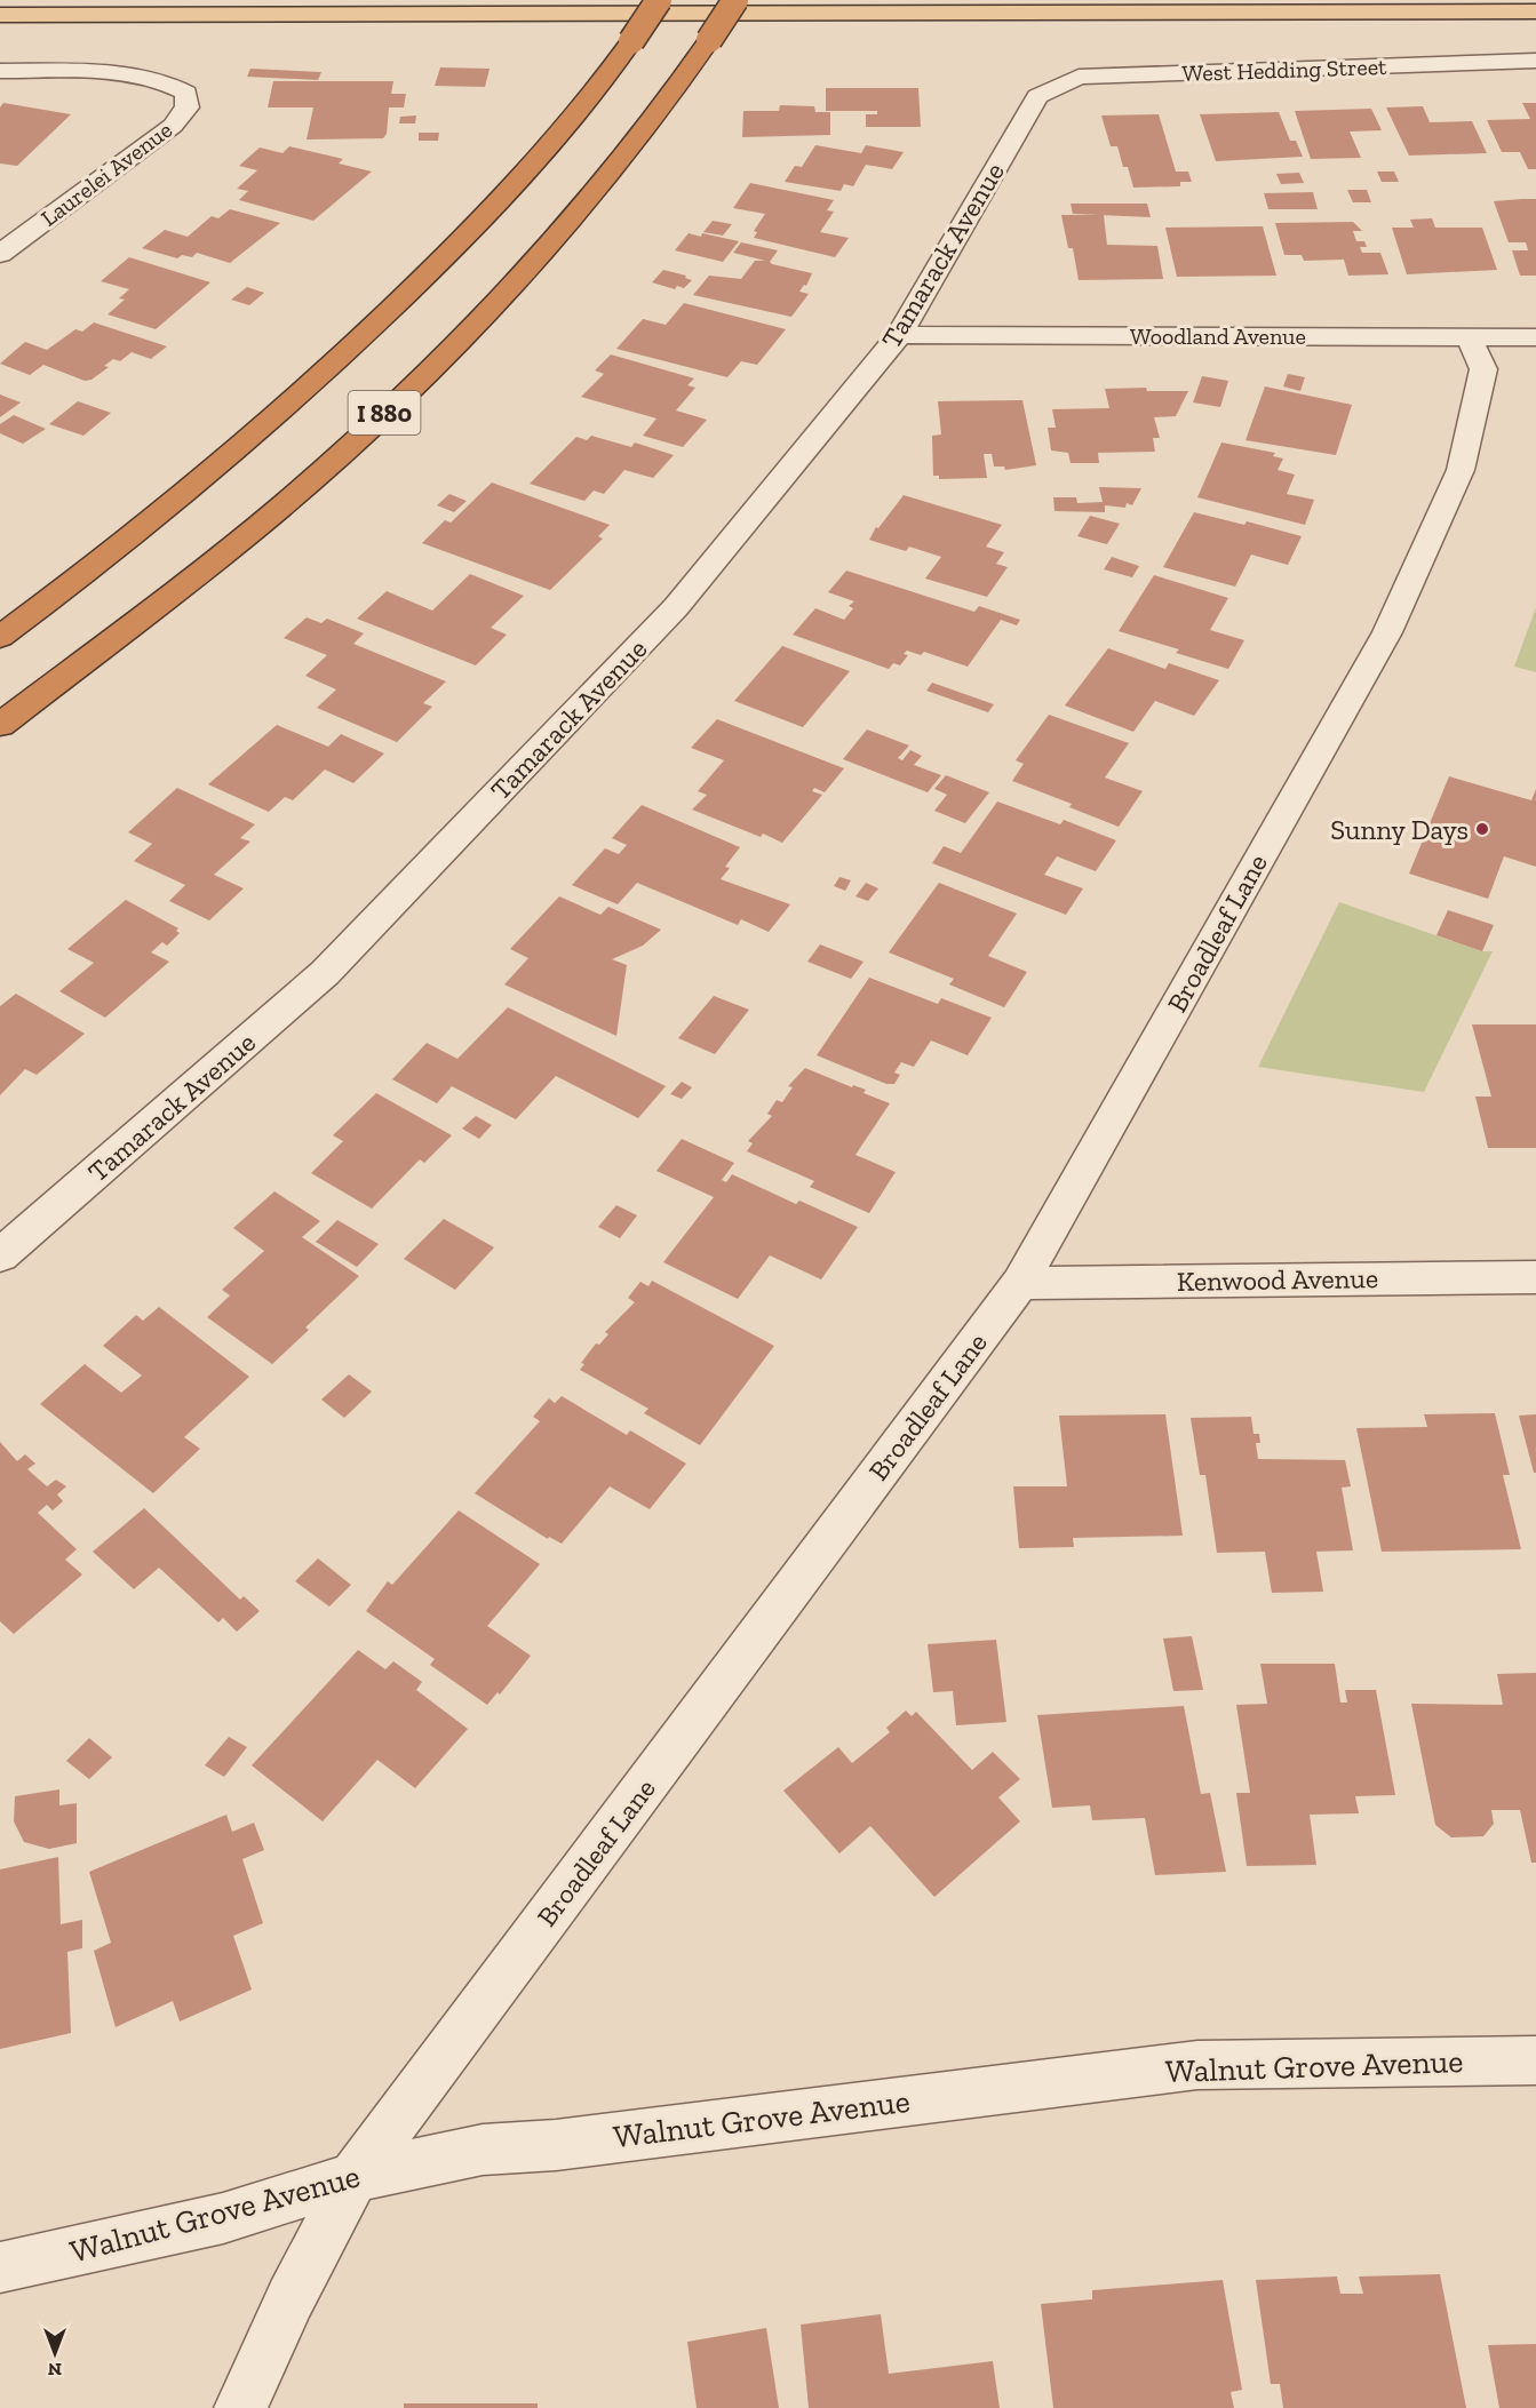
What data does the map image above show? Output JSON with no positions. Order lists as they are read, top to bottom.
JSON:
{
  "streets": {
    "highway": ["I 880"],
    "main road": ["West Hedding Street"],
    "street": [
      "Laurelei Avenue",
      "Tamarack Avenue",
      "Woodland Avenue",
      "Broadleaf Lane",
      "Kenwood Avenue",
      "Walnut Grove Avenue"
    ]
  },
  "crossings": [
    ["West Hedding Street", "Tamarack Avenue"],
    ["Tamarack Avenue", "Woodland Avenue"],
    ["Woodland Avenue", "Broadleaf Lane"],
    ["Broadleaf Lane", "Kenwood Avenue"],
    ["Broadleaf Lane", "Walnut Grove Avenue"]
  ],
  "places": ["Sunny Days"],
  "north": "bottom"
}
